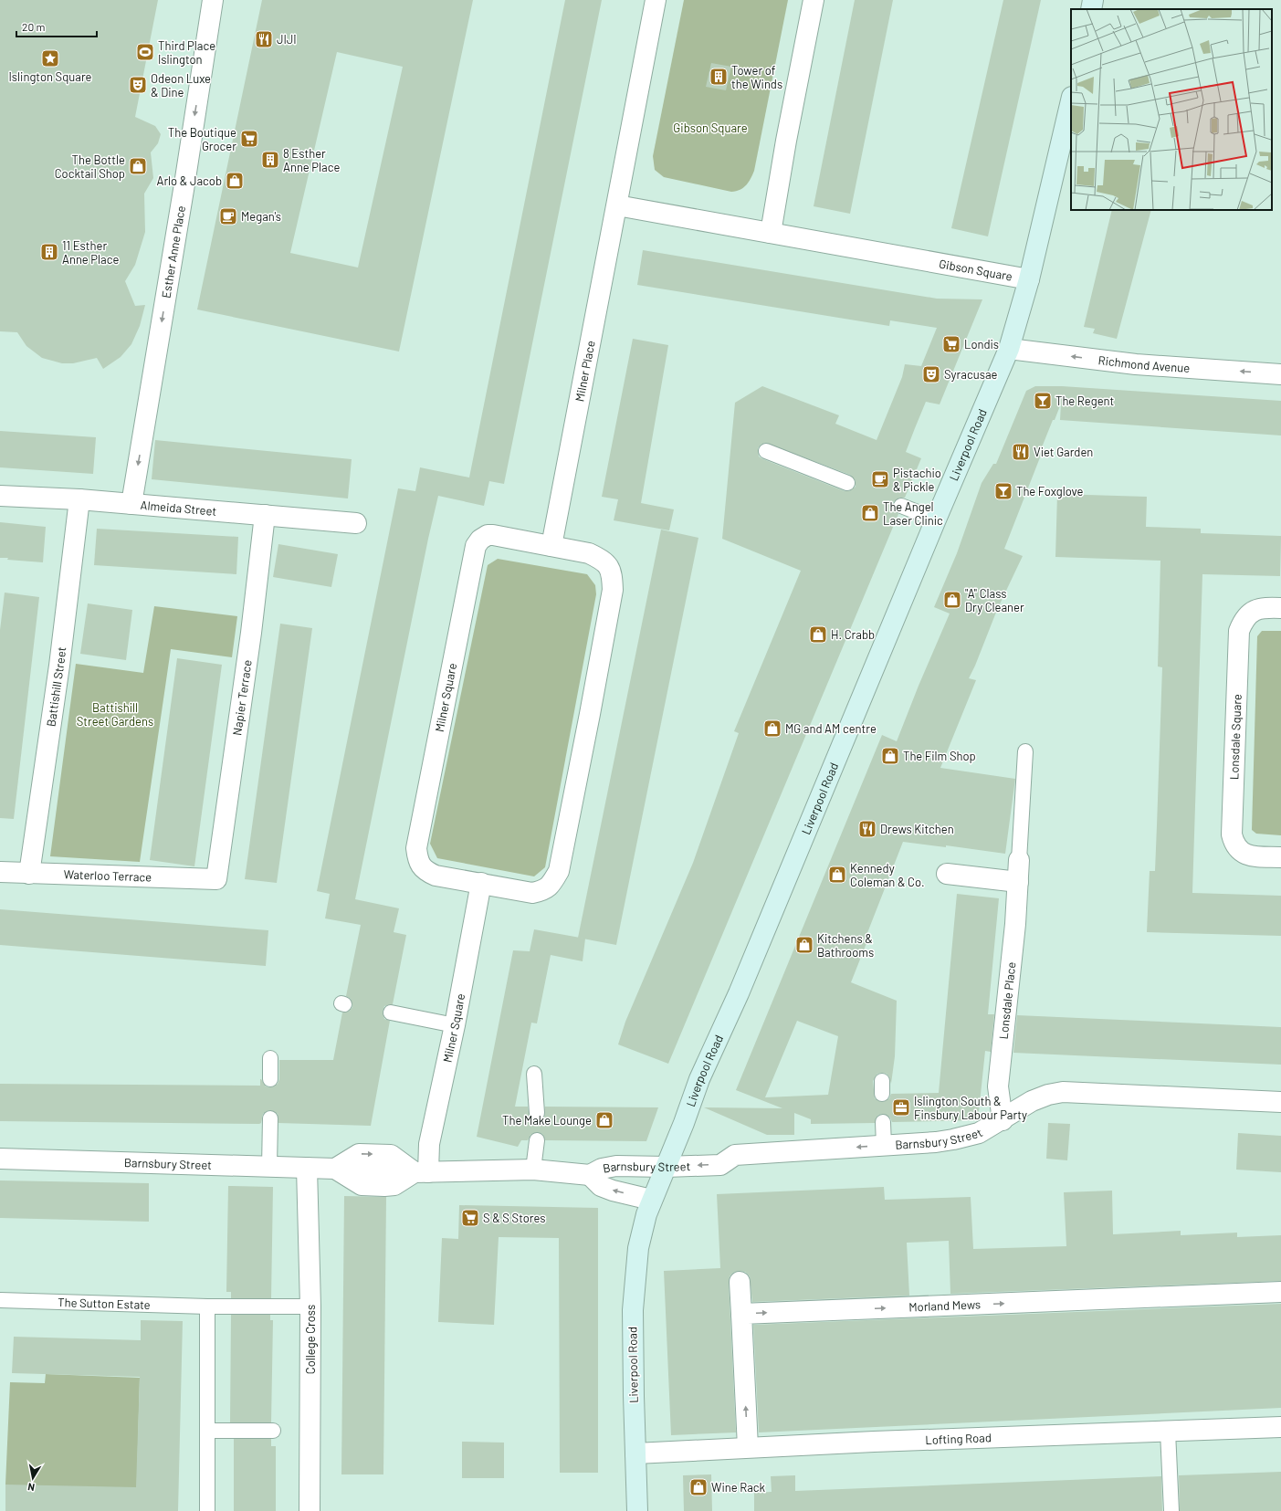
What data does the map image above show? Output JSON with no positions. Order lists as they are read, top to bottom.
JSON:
{
  "streets": {
    "main road": ["Liverpool Road"],
    "street": [
      "Esther Anne Place",
      "Gibson Square",
      "Richmond Avenue",
      "Milner Place",
      "Almeida Street",
      "Battishill Street",
      "Napier Terrace",
      "Milner Square",
      "Lonsdale Square",
      "Waterloo Terrace",
      "Lonsdale Place",
      "Barnsbury Street",
      "Morland Mews",
      "College Cross",
      "Lofting Road"
    ],
    "lane": ["The Sutton Estate"]
  },
  "crossings": [
    ["Esther Anne Place", "Almeida Street"],
    ["Gibson Square", "Milner Place"],
    ["Gibson Square", "Liverpool Road"],
    ["Richmond Avenue", "Liverpool Road"],
    ["Milner Place", "Milner Square"],
    ["Liverpool Road", "Barnsbury Street"],
    ["Liverpool Road", "Lofting Road"],
    ["Almeida Street", "Battishill Street"],
    ["Almeida Street", "Napier Terrace"],
    ["Battishill Street", "Waterloo Terrace"],
    ["Napier Terrace", "Waterloo Terrace"],
    ["Milner Square", "Barnsbury Street"],
    ["Lonsdale Place", "Barnsbury Street"],
    ["Barnsbury Street", "College Cross"],
    ["The Sutton Estate", "College Cross"]
  ],
  "one_way": ["Esther Anne Place", "Richmond Avenue", "Morland Mews"],
  "parks": ["Gibson Square", "Battishill Street Gardens"],
  "places": {
    "restaurant": ["JIJI", "Viet Garden", "Drews Kitchen"],
    "sports": ["Third Place Islington"],
    "place": ["Islington Square"],
    "building": ["Tower of the Winds", "8 Esther Anne Place", "11 Esther Anne Place"],
    "theatre": ["Odeon Luxe & Dine", "Syracusae"],
    "supermarket": ["The Boutique Grocer", "Londis", "S & S Stores"],
    "shop": [
      "The Bottle Cocktail Shop",
      "Arlo & Jacob",
      "The Angel Laser Clinic",
      "\"A\" Class Dry Cleaner",
      "H. Crabb",
      "MG and AM centre",
      "The Film Shop",
      "Kennedy Coleman & Co.",
      "Kitchens & Bathrooms",
      "The Make Lounge",
      "Wine Rack"
    ],
    "cafe": ["Megan's", "Pistachio & Pickle"],
    "bar": ["The Regent", "The Foxglove"],
    "office": ["Islington South & Finsbury Labour Party"]
  },
  "scale_bar": "20 m",
  "north": "bottom"
}
